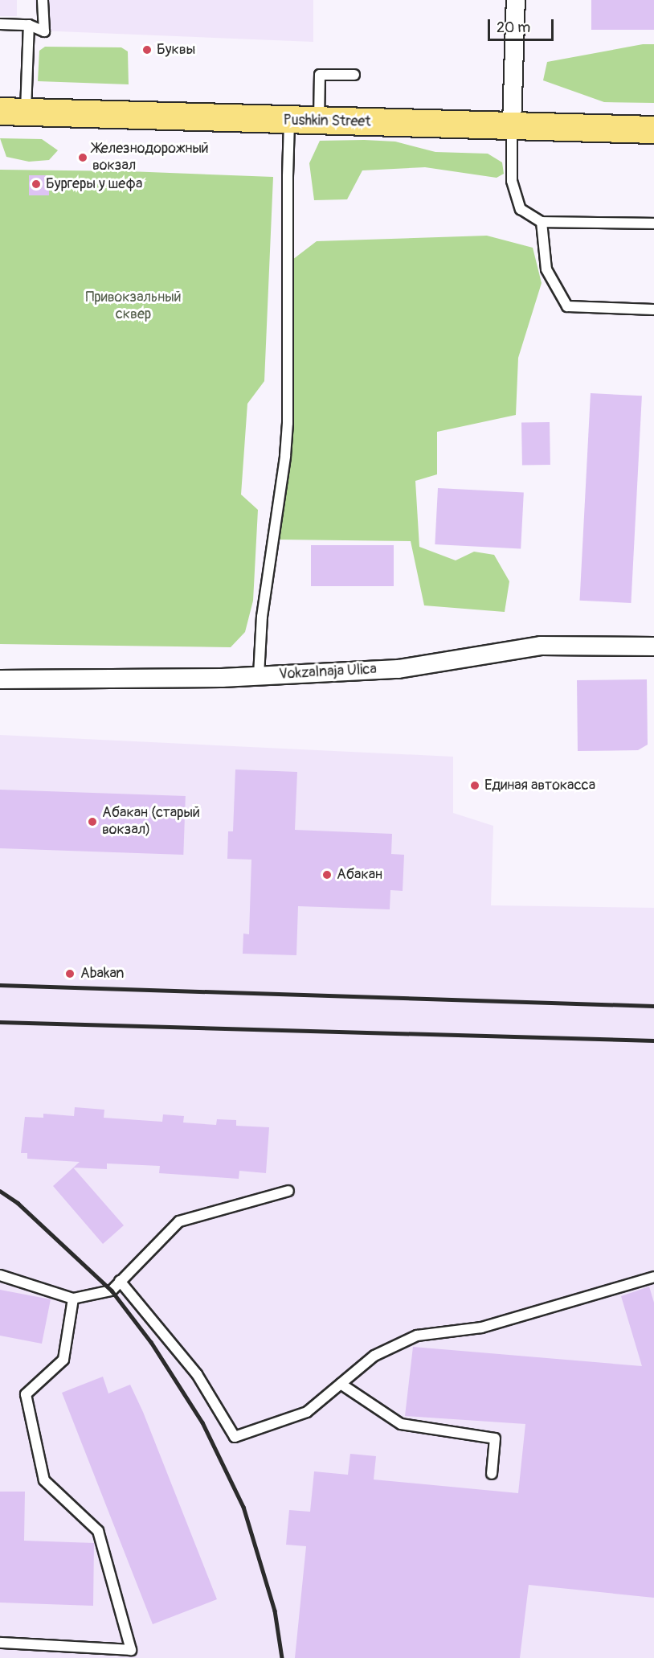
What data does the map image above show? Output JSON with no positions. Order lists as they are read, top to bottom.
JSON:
{
  "streets": {
    "main road": ["Pushkin Street"],
    "street": ["Vokzalnaja Ulica"]
  },
  "parks": ["Привокзальный сквер"],
  "places": [
    "Буквы",
    "Железнодорожный вокзал",
    "Бургеры у шефа",
    "Единая автокасса",
    "Абакан (старый вокзал)",
    "Абакан",
    "Abakan"
  ],
  "scale_bar": "20 m"
}
